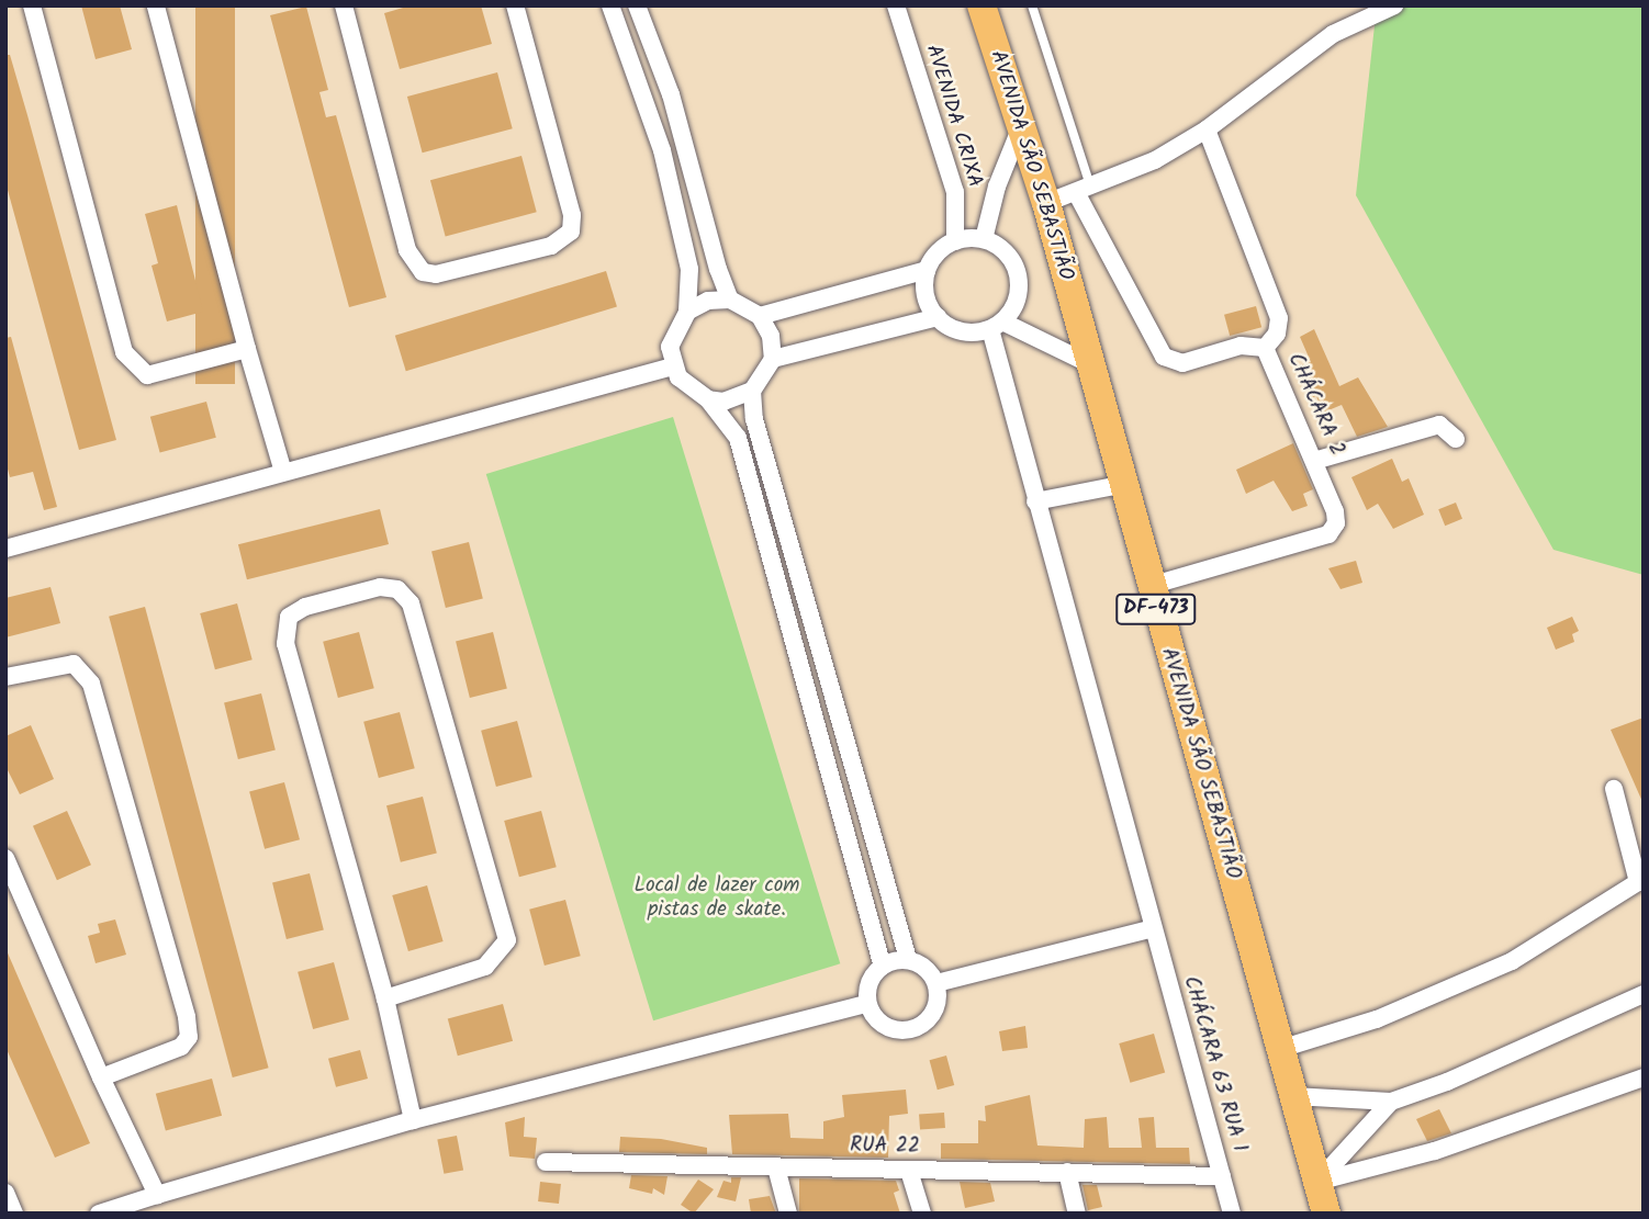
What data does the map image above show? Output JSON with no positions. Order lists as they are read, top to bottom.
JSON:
{
  "streets": {
    "main road": ["AVENIDA SÃO SEBASTIÃO", "DF-473"],
    "street": [
      "AVENIDA CRIXA",
      "CHÁCARA 2",
      "CHÁCARA 63 RUA 1",
      "RUA 22"
    ]
  },
  "crossings": [
    ["AVENIDA CRIXA", "CHÁCARA 63 RUA 1"],
    ["AVENIDA SÃO SEBASTIÃO", "CHÁCARA 2"],
    ["CHÁCARA 63 RUA 1", "RUA 22"]
  ],
  "parks": ["Local de lazer com pistas de skate."]
}
